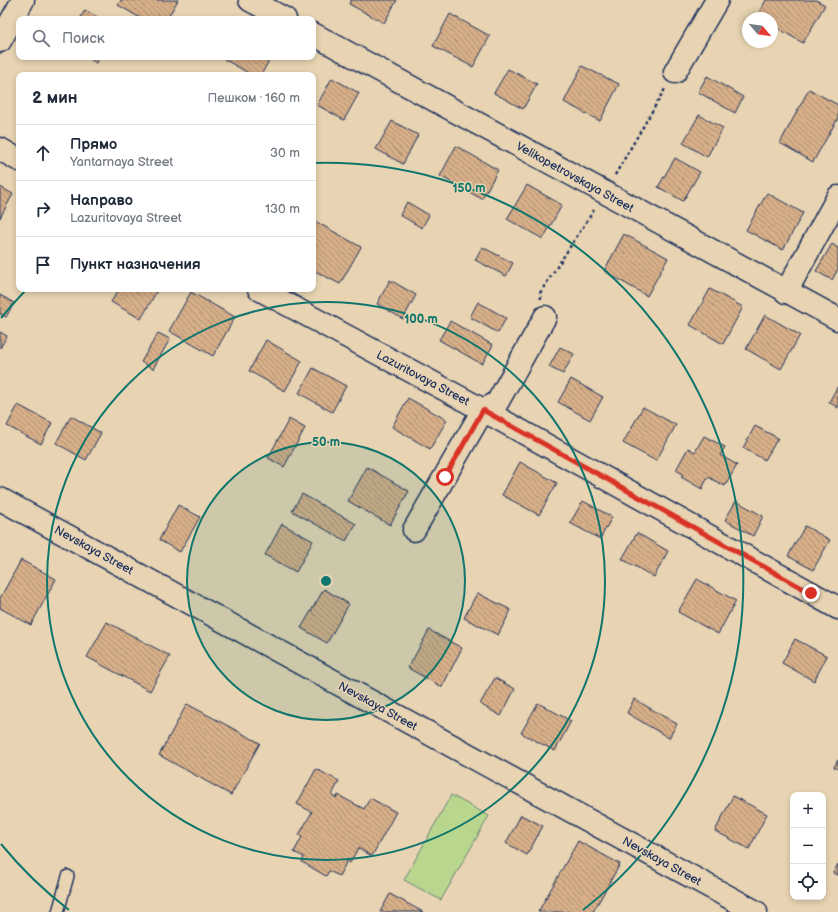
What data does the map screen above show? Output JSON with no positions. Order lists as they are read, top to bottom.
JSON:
{
  "streets": {
    "street": ["Velikopetrovskaya Street", "Lazuritovaya Street", "Nevskaya Street"]
  },
  "north": "bottom right",
  "page": {
    "search": "Поиск",
    "heading": ["2 мин", "Пешком · 160 m"],
    "list": [
      ["Прямо", "Yantarnaya Street", "30 m"],
      ["Направо", "Lazuritovaya Street", "130 m"],
      "Пункт назначения"
    ],
    "map_buttons": ["+", "−"]
  },
  "rings": ["150 m", "100 m", "50 m"]
}
